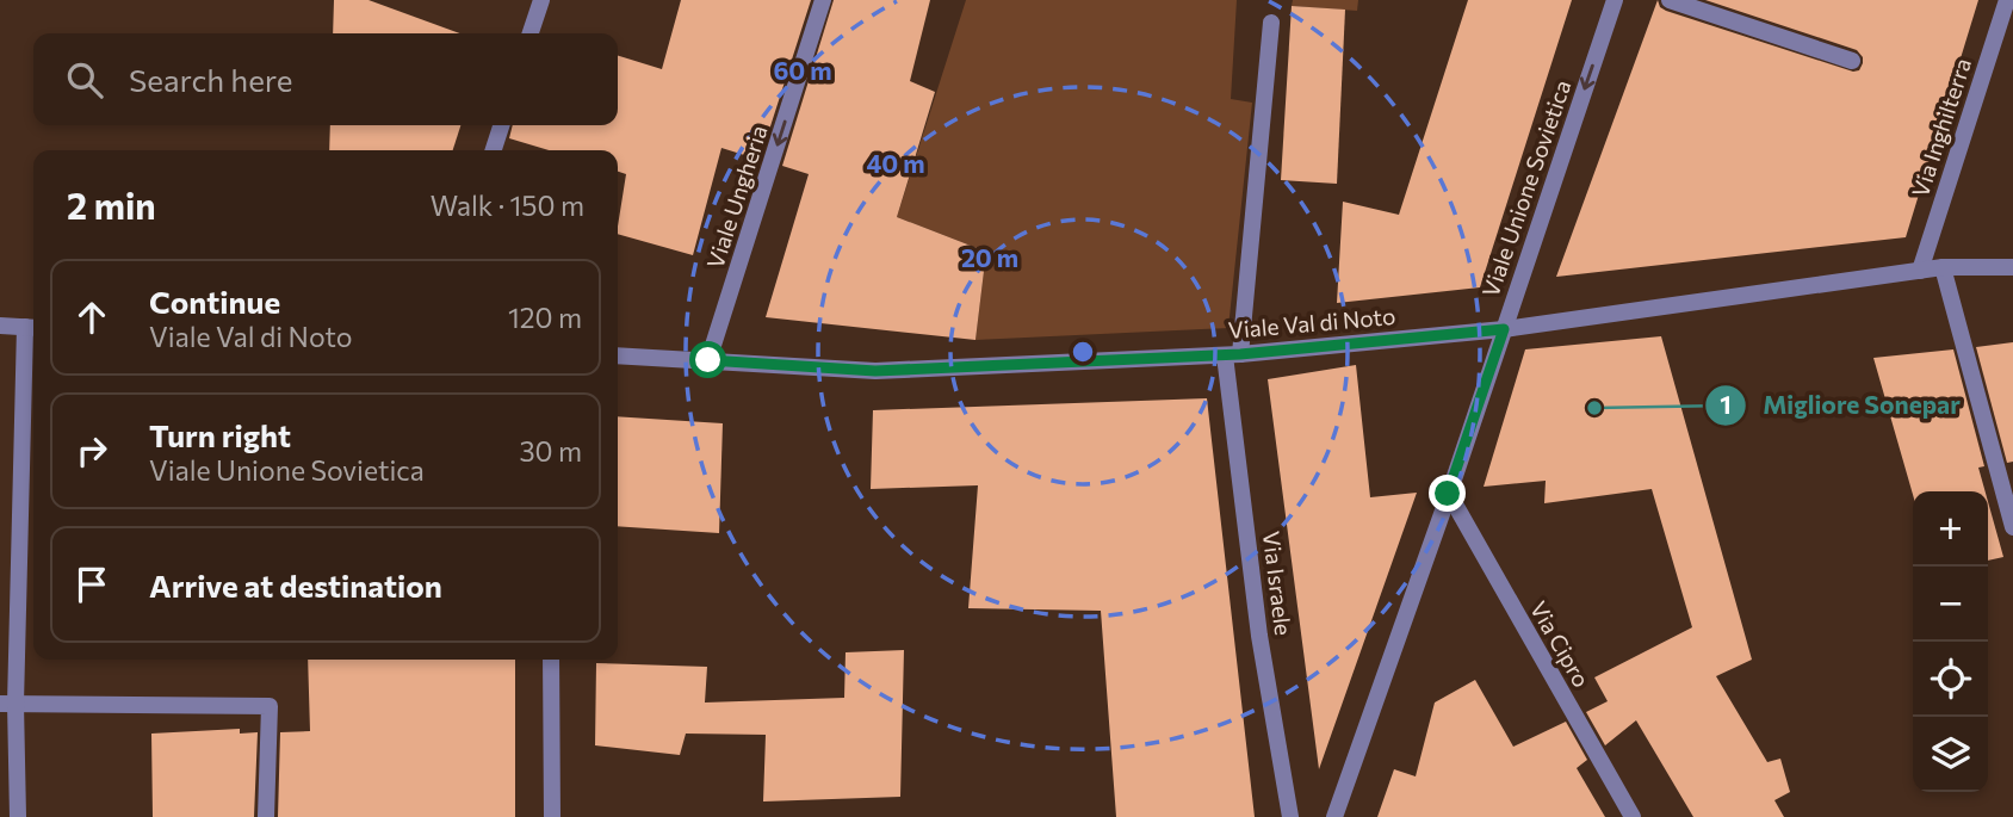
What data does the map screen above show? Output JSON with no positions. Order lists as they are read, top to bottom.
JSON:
{
  "streets": {
    "street": [
      "Via Inghilterra",
      "Viale Unione Sovietica",
      "Viale Ungheria",
      "Viale Val di Noto",
      "Via Israele",
      "Via Cipro"
    ]
  },
  "crossings": [
    ["Via Inghilterra", "Viale Val di Noto"],
    ["Viale Unione Sovietica", "Viale Val di Noto"],
    ["Viale Unione Sovietica", "Via Cipro"],
    ["Viale Ungheria", "Viale Val di Noto"],
    ["Viale Val di Noto", "Via Israele"]
  ],
  "one_way": ["Viale Unione Sovietica", "Viale Ungheria"],
  "places": ["Migliore Sonepar"],
  "page": {
    "search": "Search here",
    "heading": ["2 min", "Walk · 150 m"],
    "list": [
      ["Continue", "Viale Val di Noto", "120 m"],
      ["Turn right", "Viale Unione Sovietica", "30 m"],
      "Arrive at destination"
    ],
    "map_buttons": ["+", "−"]
  },
  "rings": ["60 m", "40 m", "20 m"]
}
